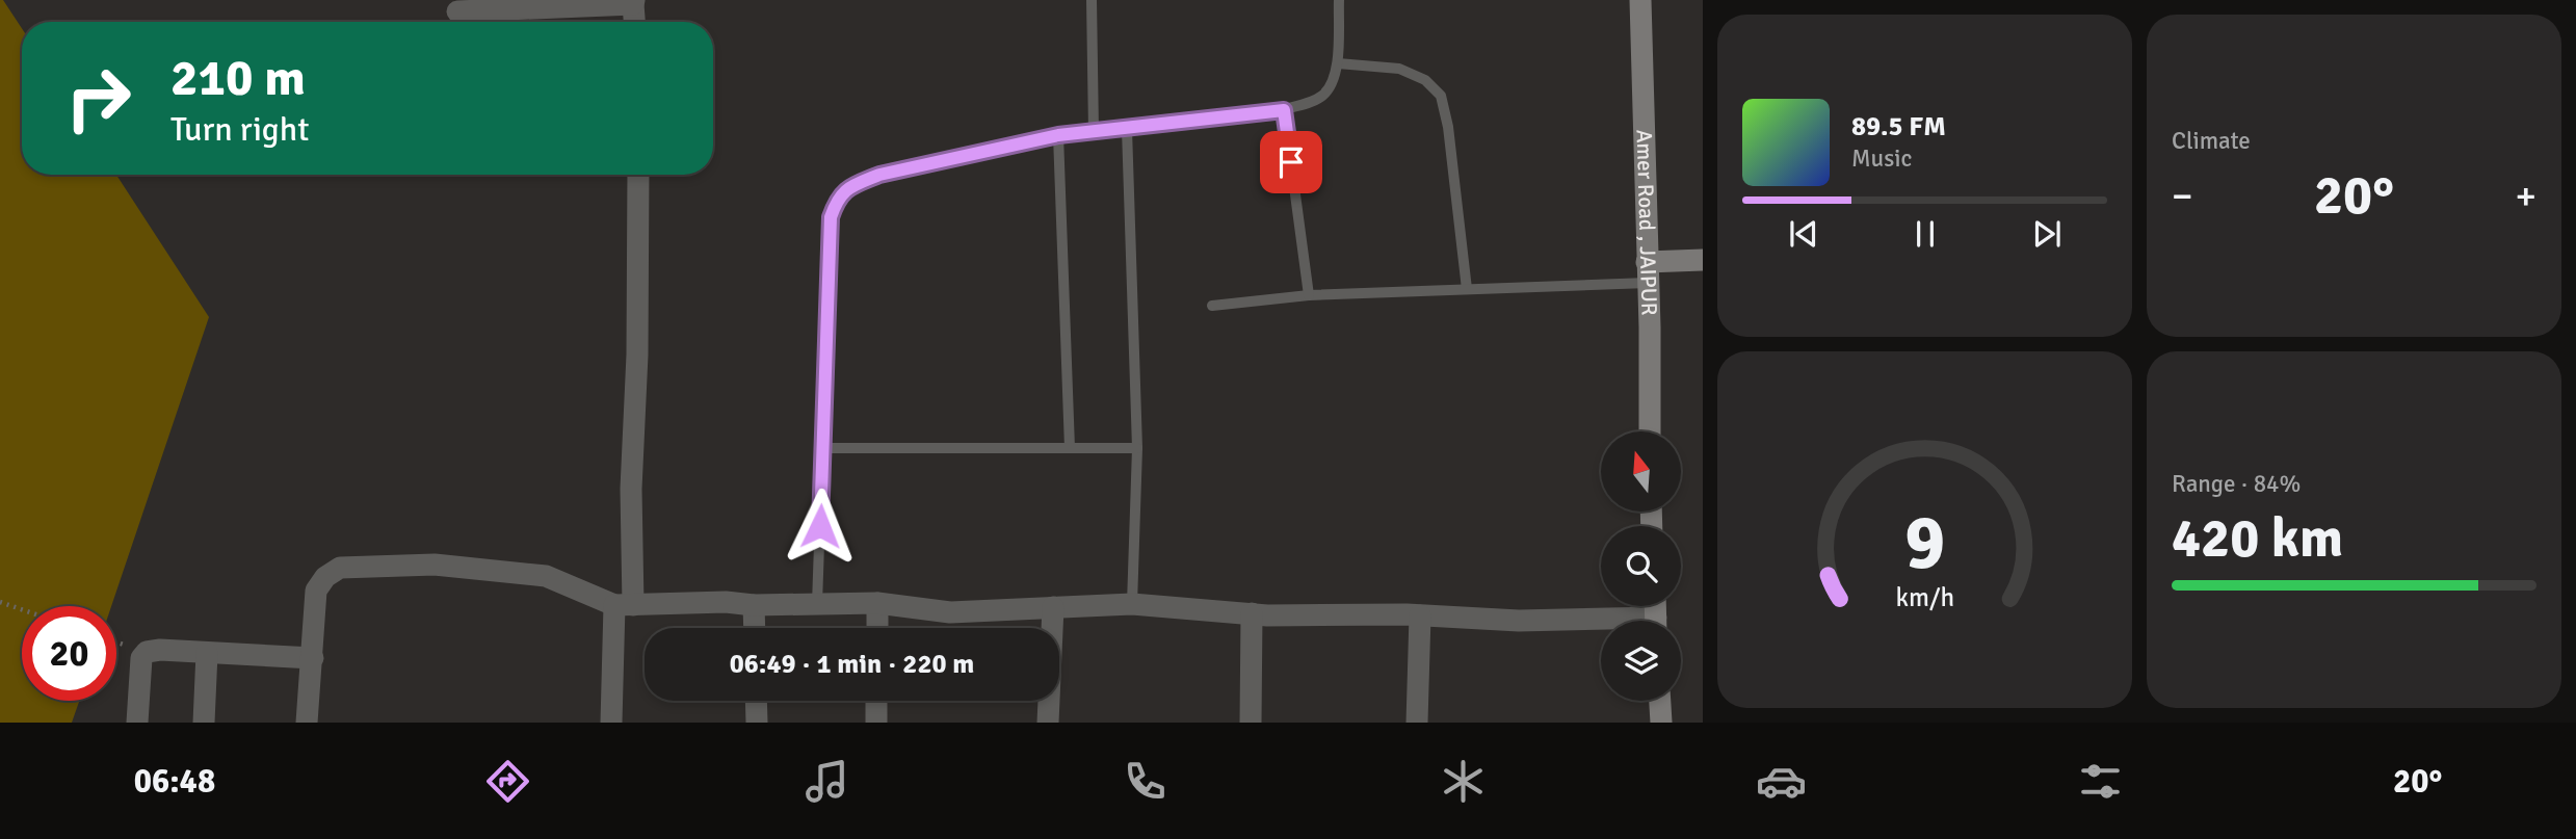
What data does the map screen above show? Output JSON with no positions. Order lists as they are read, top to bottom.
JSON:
{
  "streets": {
    "main road": ["Amer Road , JAIPUR"]
  },
  "north": "top",
  "page": {
    "tile": [
      "Climate",
      ["Range · 84%", "420 km"]
    ],
    "turn": ["210 m", "Turn right"],
    "song": ["89.5 FM", "Music"],
    "heat": ["−", "20°", "+"],
    "limit": "20",
    "trip": "06:49 · 1 min · 220 m",
    "tabs": ["06:48", "20°"],
    "gauge": ["9", "km/h"]
  }
}
